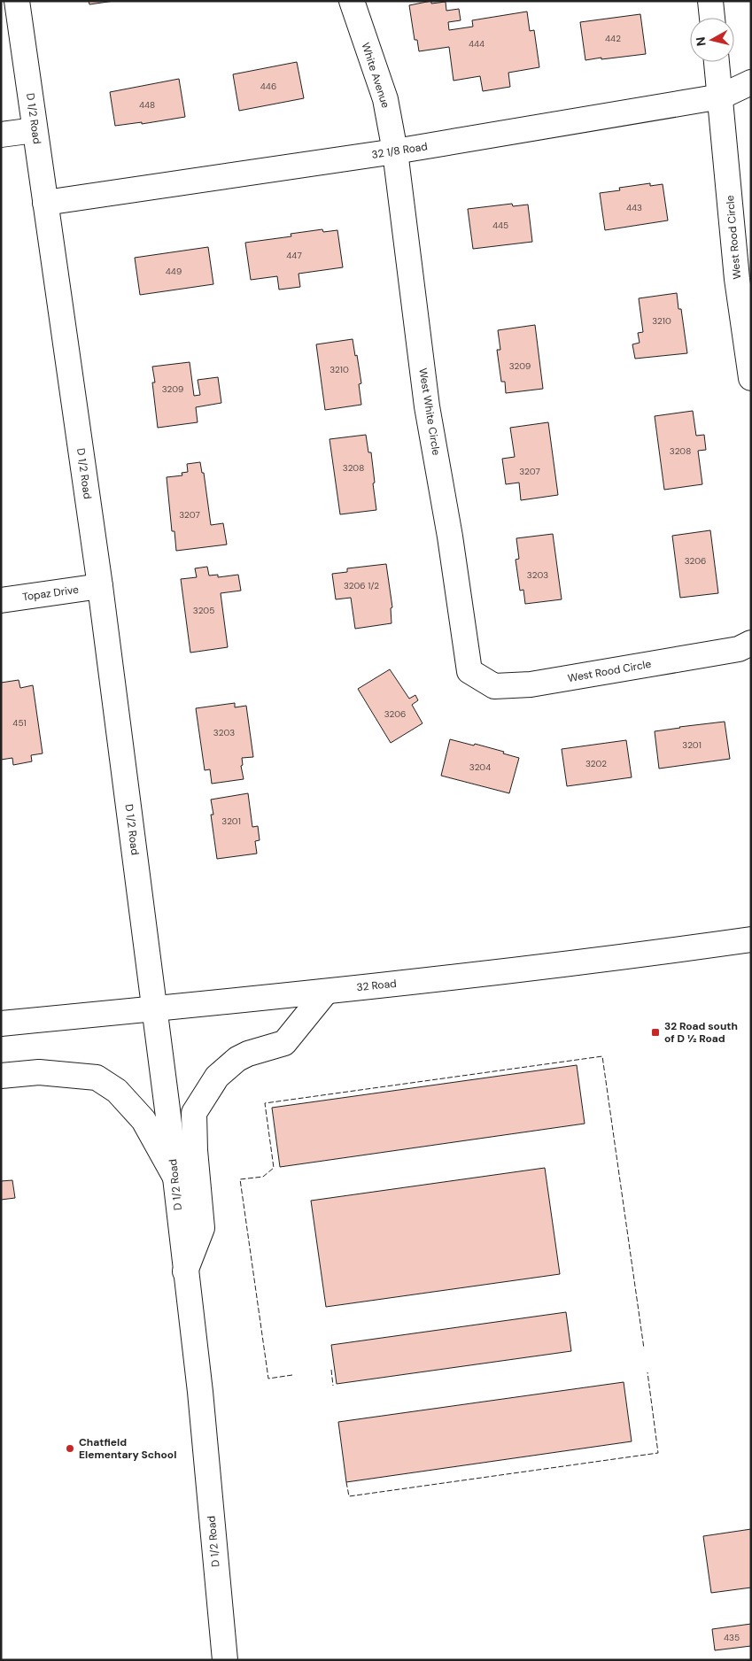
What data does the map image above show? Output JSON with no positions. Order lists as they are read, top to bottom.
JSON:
{
  "streets": {
    "main road": [
      "White Avenue",
      "D 1/2 Road",
      "32 1/8 Road",
      "West Rood Circle",
      "West White Circle",
      "Topaz Drive",
      "32 Road"
    ]
  },
  "crossings": [
    ["White Avenue", "32 1/8 Road"],
    ["White Avenue", "West White Circle"],
    ["D 1/2 Road", "32 1/8 Road"],
    ["D 1/2 Road", "Topaz Drive"],
    ["D 1/2 Road", "32 Road"],
    ["32 1/8 Road", "West Rood Circle"],
    ["32 1/8 Road", "West White Circle"],
    ["West Rood Circle", "West White Circle"]
  ],
  "places": {
    "transit": ["32 Road south of D ½ Road"],
    "other": ["Chatfield Elementary School"]
  },
  "house_numbers": [
    "442",
    "444",
    "446",
    "448",
    "443",
    "445",
    "447",
    "449",
    "3210",
    "3209",
    "3210",
    "3209",
    "3208",
    "3208",
    "3207",
    "3207",
    "3206",
    "3203",
    "3206 1/2",
    "3205",
    "3206",
    "451",
    "3203",
    "3201",
    "3202",
    "3204",
    "3201",
    "435"
  ],
  "north": "left"
}
